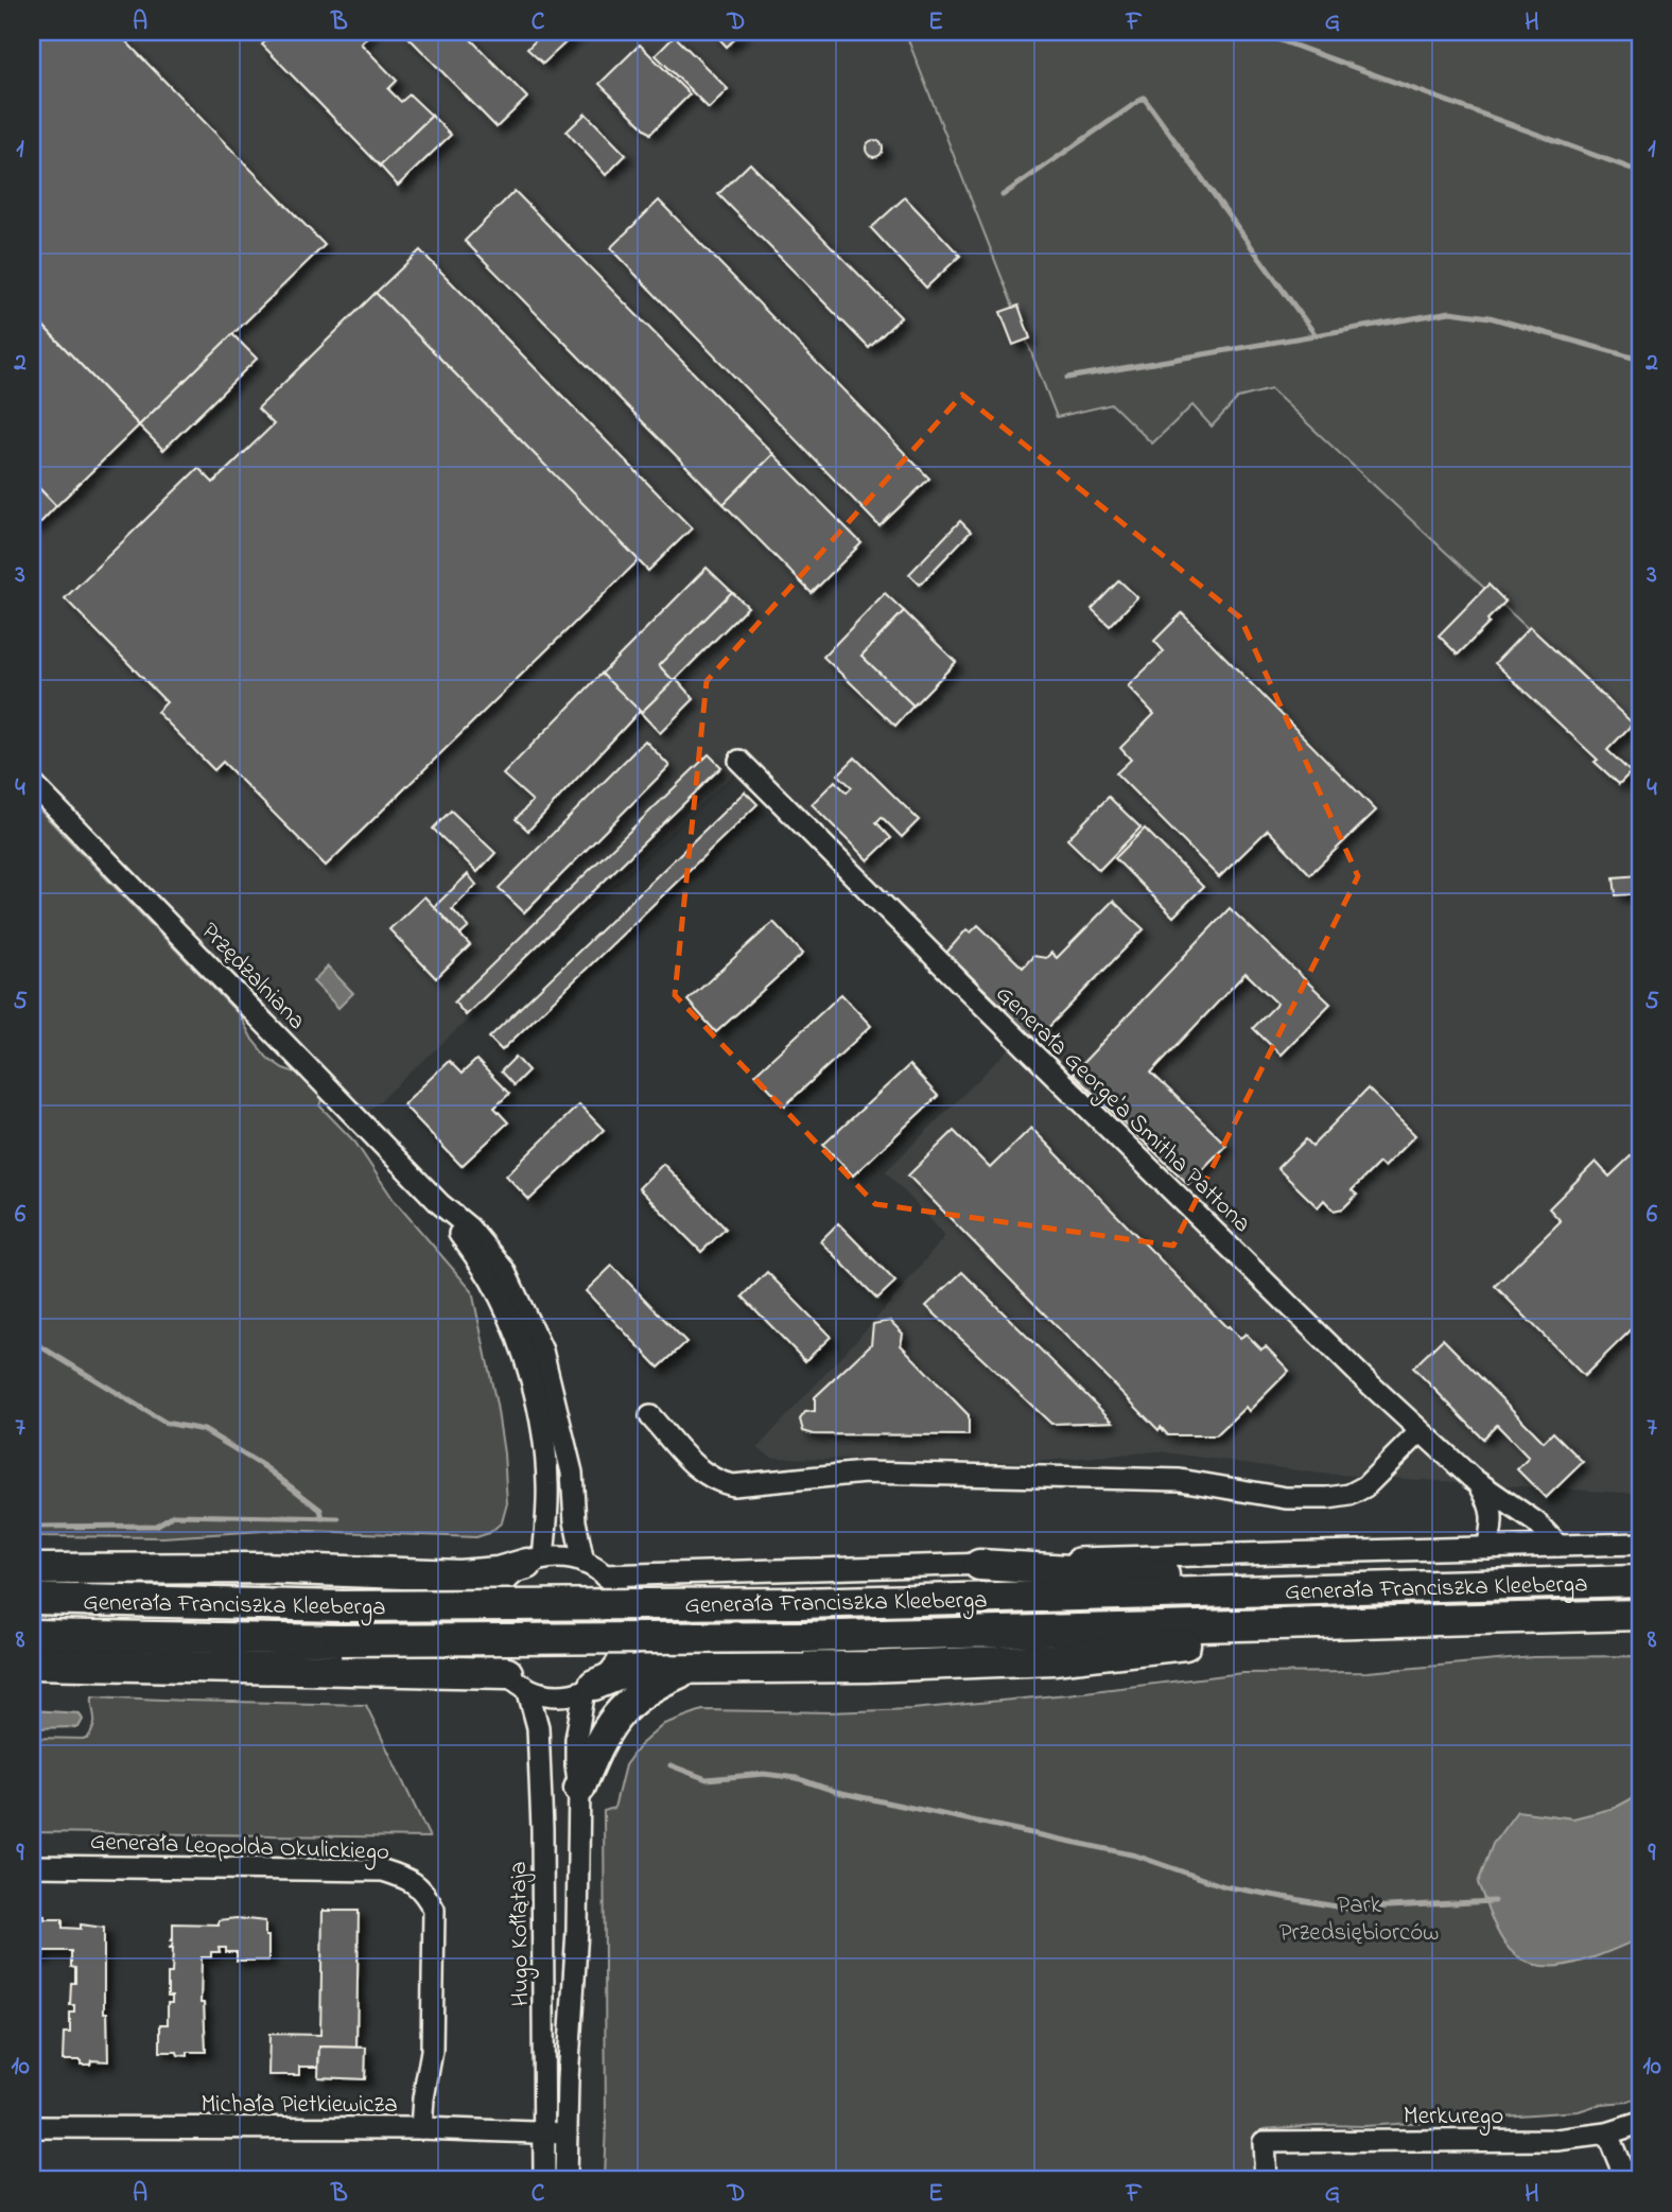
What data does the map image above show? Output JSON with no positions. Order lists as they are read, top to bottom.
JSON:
{
  "streets": {
    "highway": ["Generała Franciszka Kleeberga"],
    "street": [
      "Przędzalniana",
      "Generała George'a Smitha Pattona",
      "Generała Leopolda Okulickiego",
      "Hugo Kołłątaja",
      "Michała Pietkiewicza",
      "Merkurego"
    ]
  },
  "crossings": [
    ["Przędzalniana", "Hugo Kołłątaja"],
    ["Generała Leopolda Okulickiego", "Michała Pietkiewicza"],
    ["Hugo Kołłątaja", "Michała Pietkiewicza"]
  ],
  "parks": ["Park Przedsiębiorców"],
  "grid": {
    "columns": [
      "A",
      "B",
      "C",
      "D",
      "E",
      "F",
      "G",
      "H"
    ],
    "rows": [
      "1",
      "2",
      "3",
      "4",
      "5",
      "6",
      "7",
      "8",
      "9",
      "10"
    ]
  }
}
